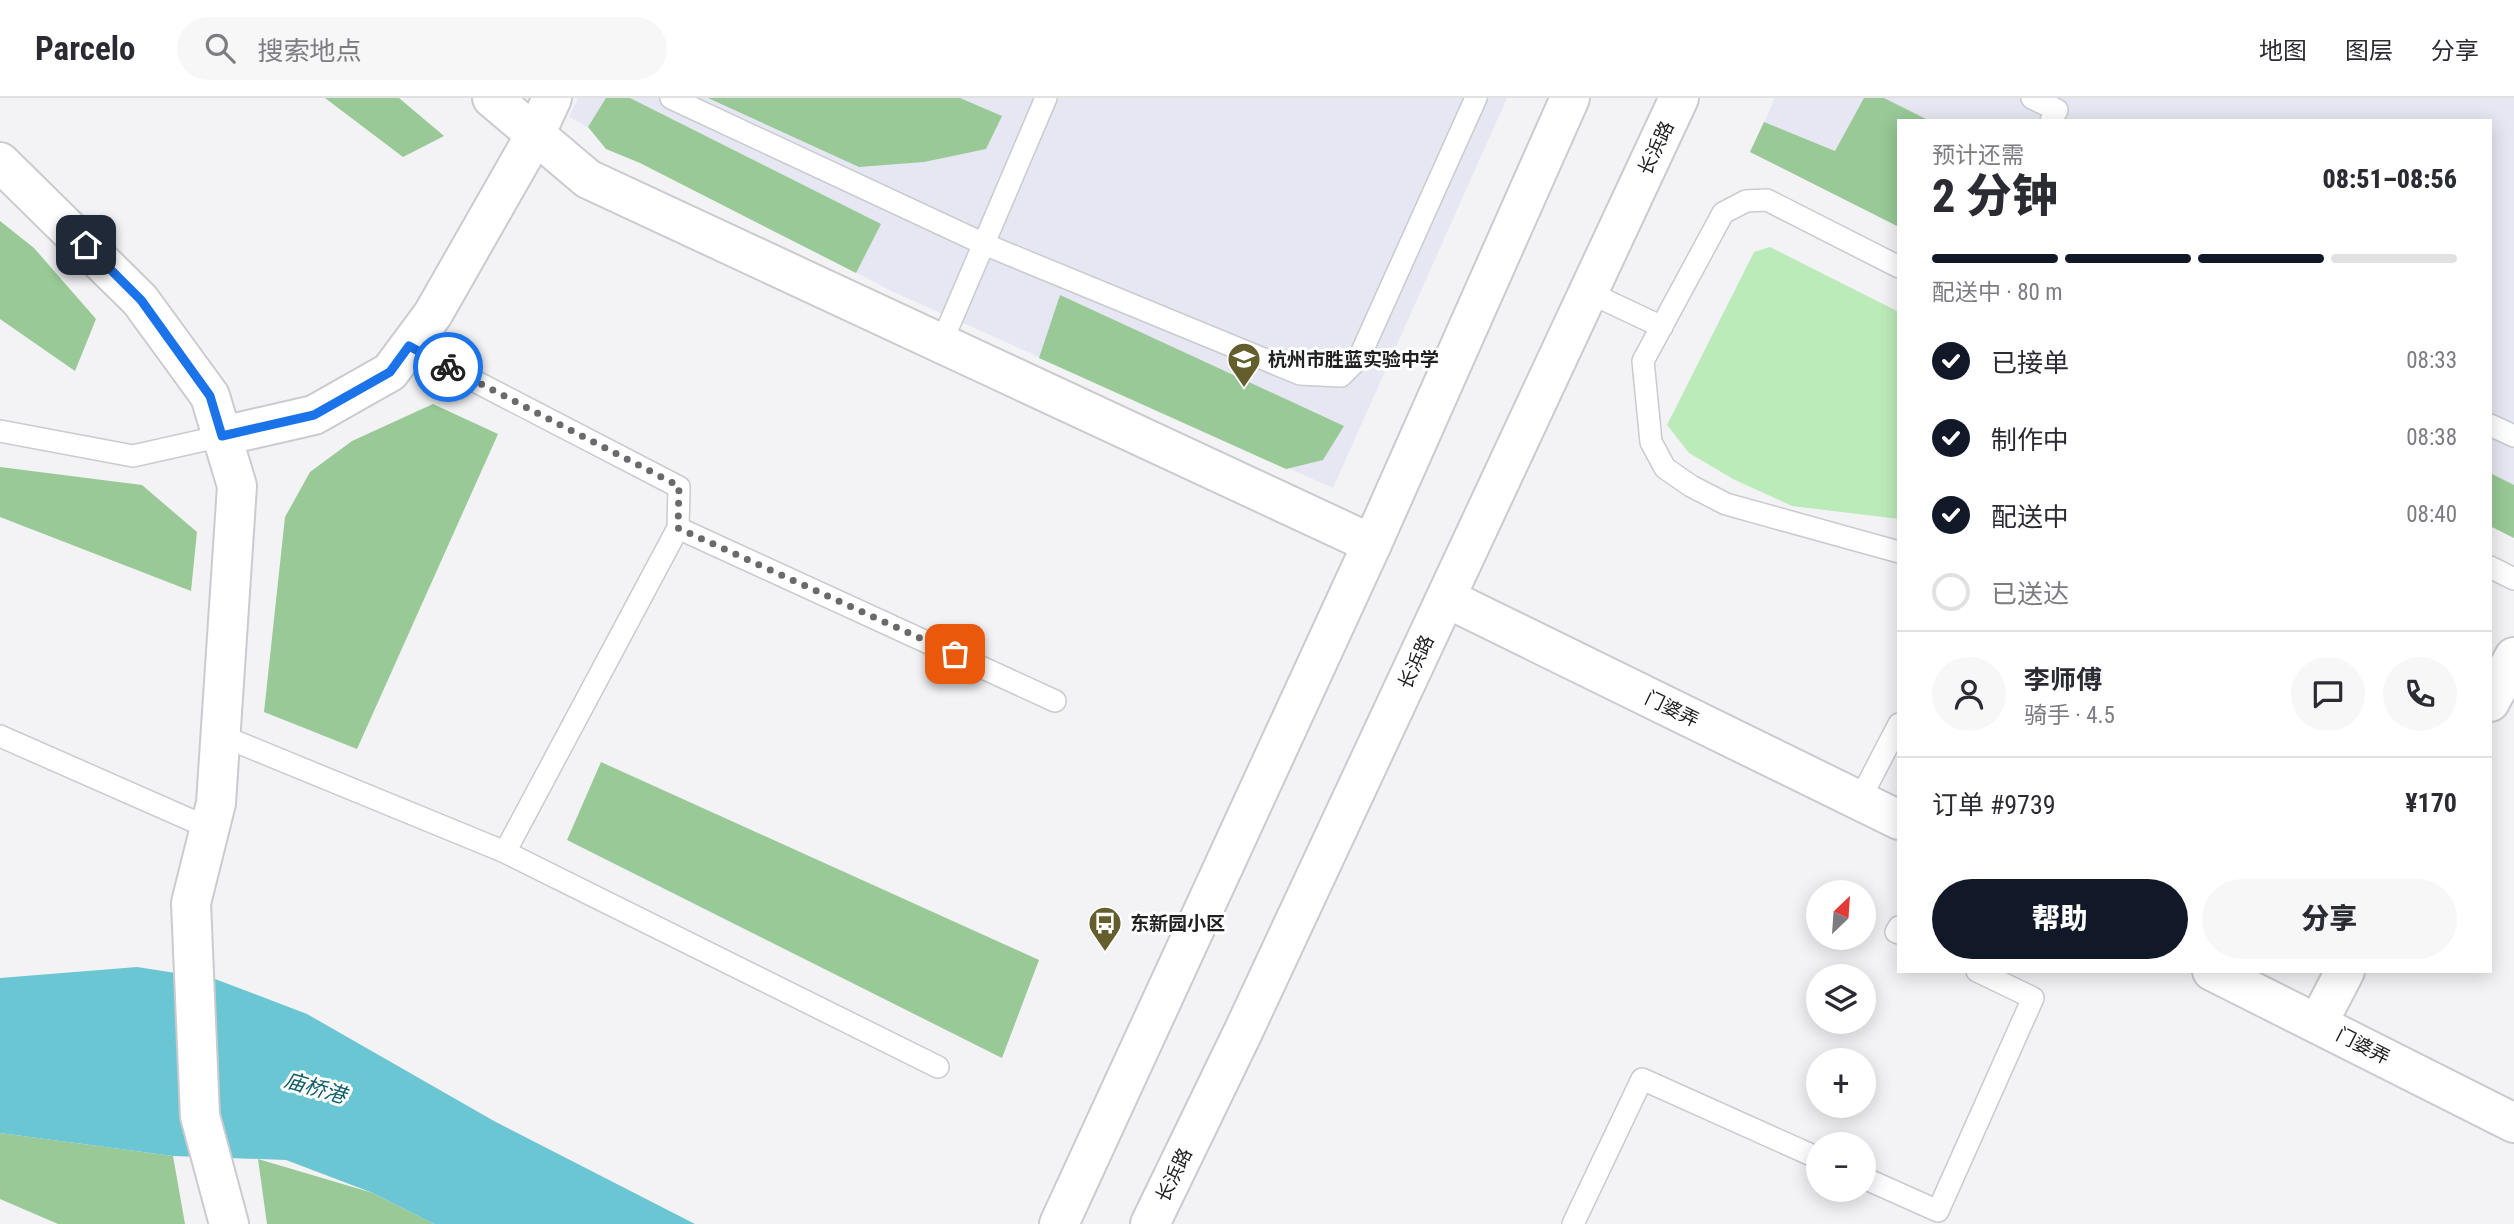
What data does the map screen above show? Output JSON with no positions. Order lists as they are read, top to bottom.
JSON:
{
  "streets": {
    "street": ["长浜路", "门婆弄"]
  },
  "crossings": [
    ["长浜路", "门婆弄"]
  ],
  "water": ["庙桥港"],
  "places": {
    "school or university": ["杭州市胜蓝实验中学"],
    "bus stop": ["东新园小区"]
  },
  "north": "top right",
  "page": {
    "header": "Parcelo",
    "search": "搜索地点",
    "nav": ["地图", "图层", "分享"],
    "heading": ["2 分钟", "预计还需", "08:51–08:56"],
    "panel": [
      "李师傅",
      "骑手 · 4.5",
      "订单 #9739",
      "¥170"
    ],
    "bar": "配送中 · 80 m",
    "list": [
      ["已接单", "08:33"],
      ["制作中", "08:38"],
      ["配送中", "08:40"],
      "已送达"
    ],
    "buttons": ["帮助", "分享"],
    "map_buttons": ["+", "−"]
  }
}
